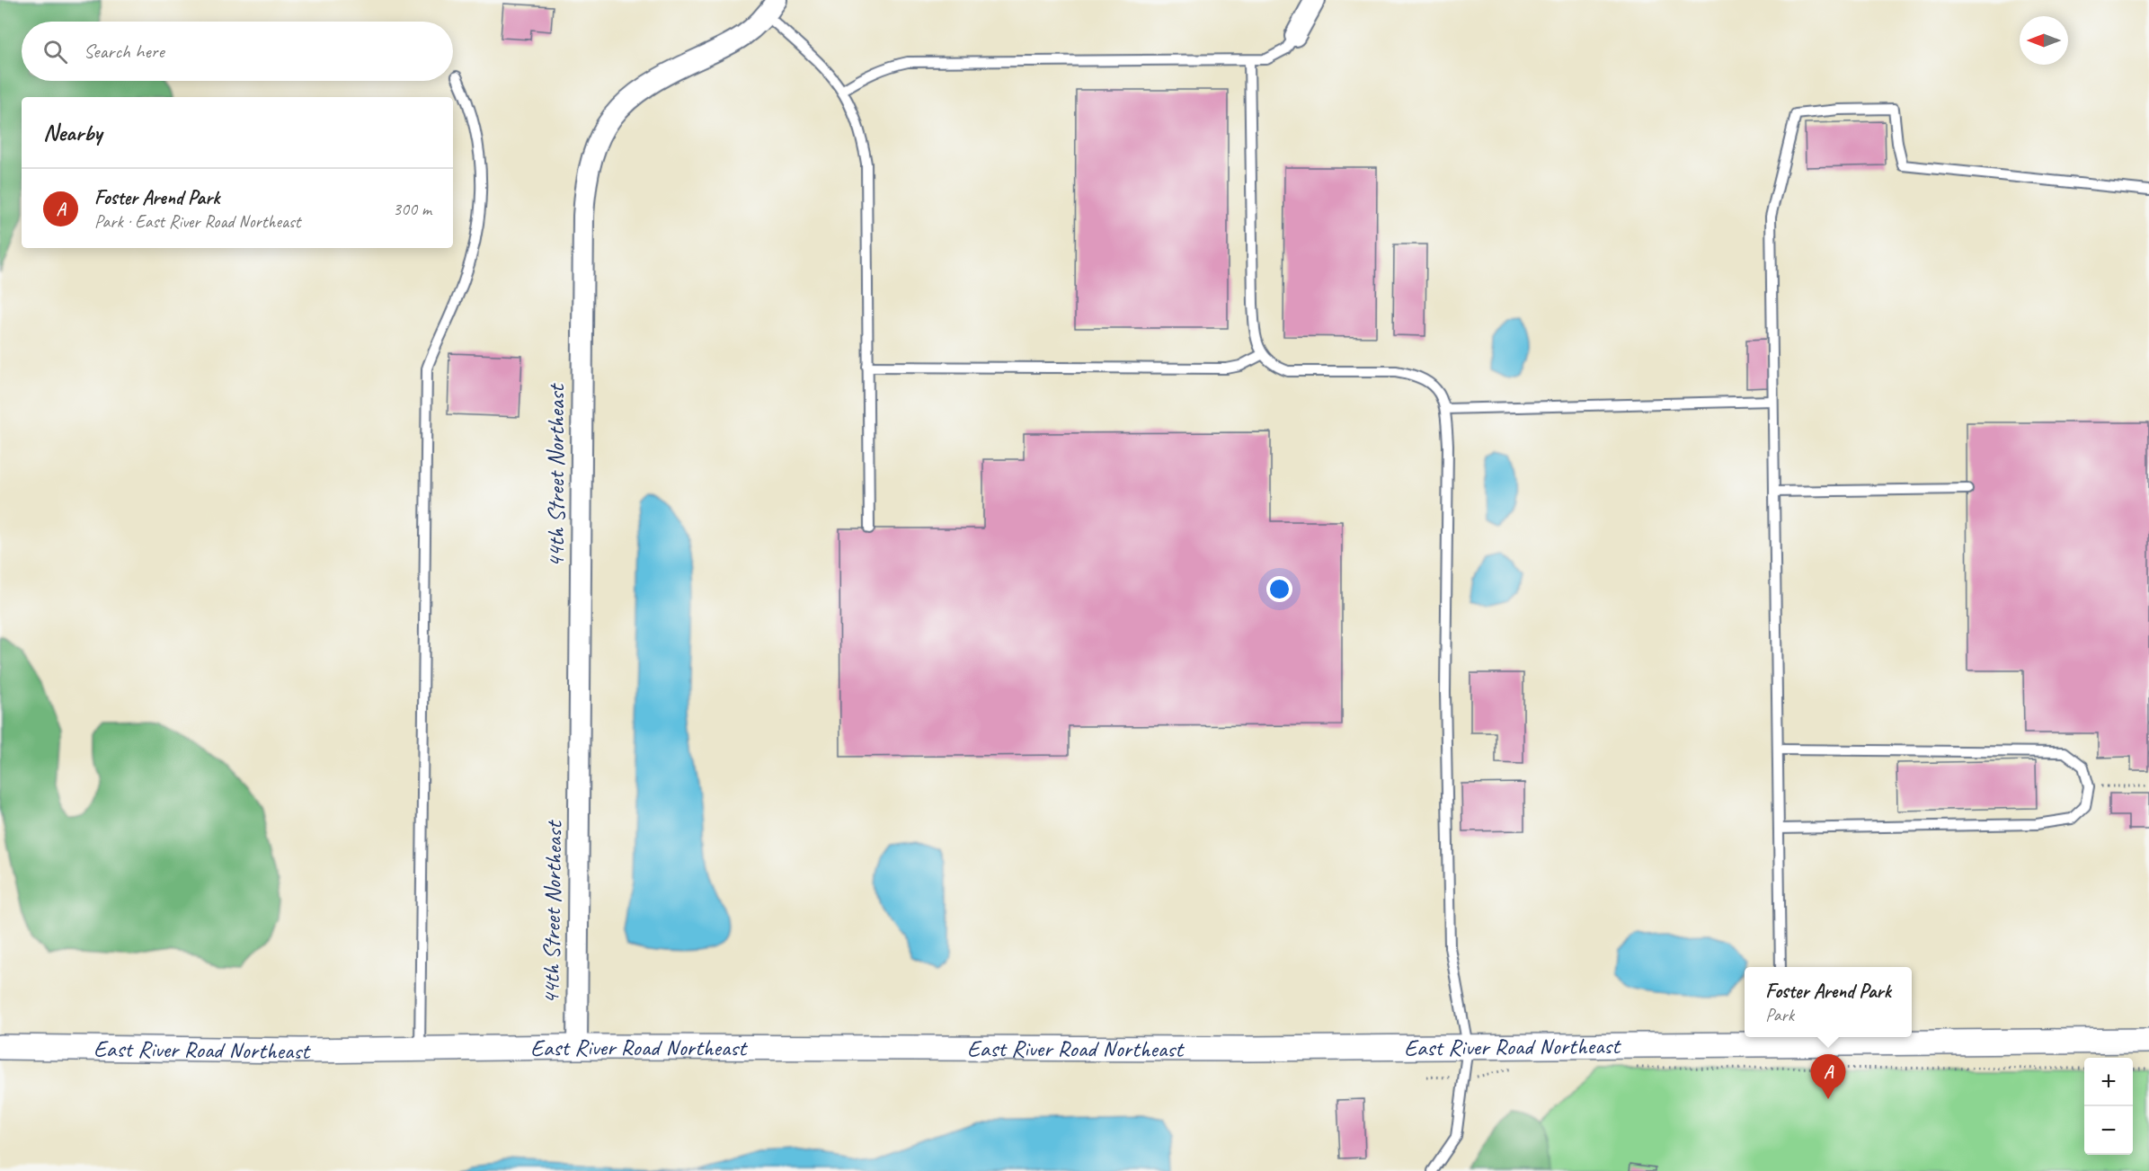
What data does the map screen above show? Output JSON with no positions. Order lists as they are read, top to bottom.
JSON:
{
  "streets": {
    "street": ["44th Street Northeast", "East River Road Northeast"]
  },
  "crossings": [
    ["44th Street Northeast", "East River Road Northeast"]
  ],
  "north": "left",
  "page": {
    "search": "Search here",
    "heading": "Nearby",
    "list": [
      {
        "mark": "A",
        "name": "Foster Arend Park",
        "note": "Park · East River Road Northeast",
        "value": "300 m"
      }
    ],
    "popup": ["Foster Arend Park", "Park"],
    "pins": "A",
    "map_buttons": ["+", "−"]
  }
}
